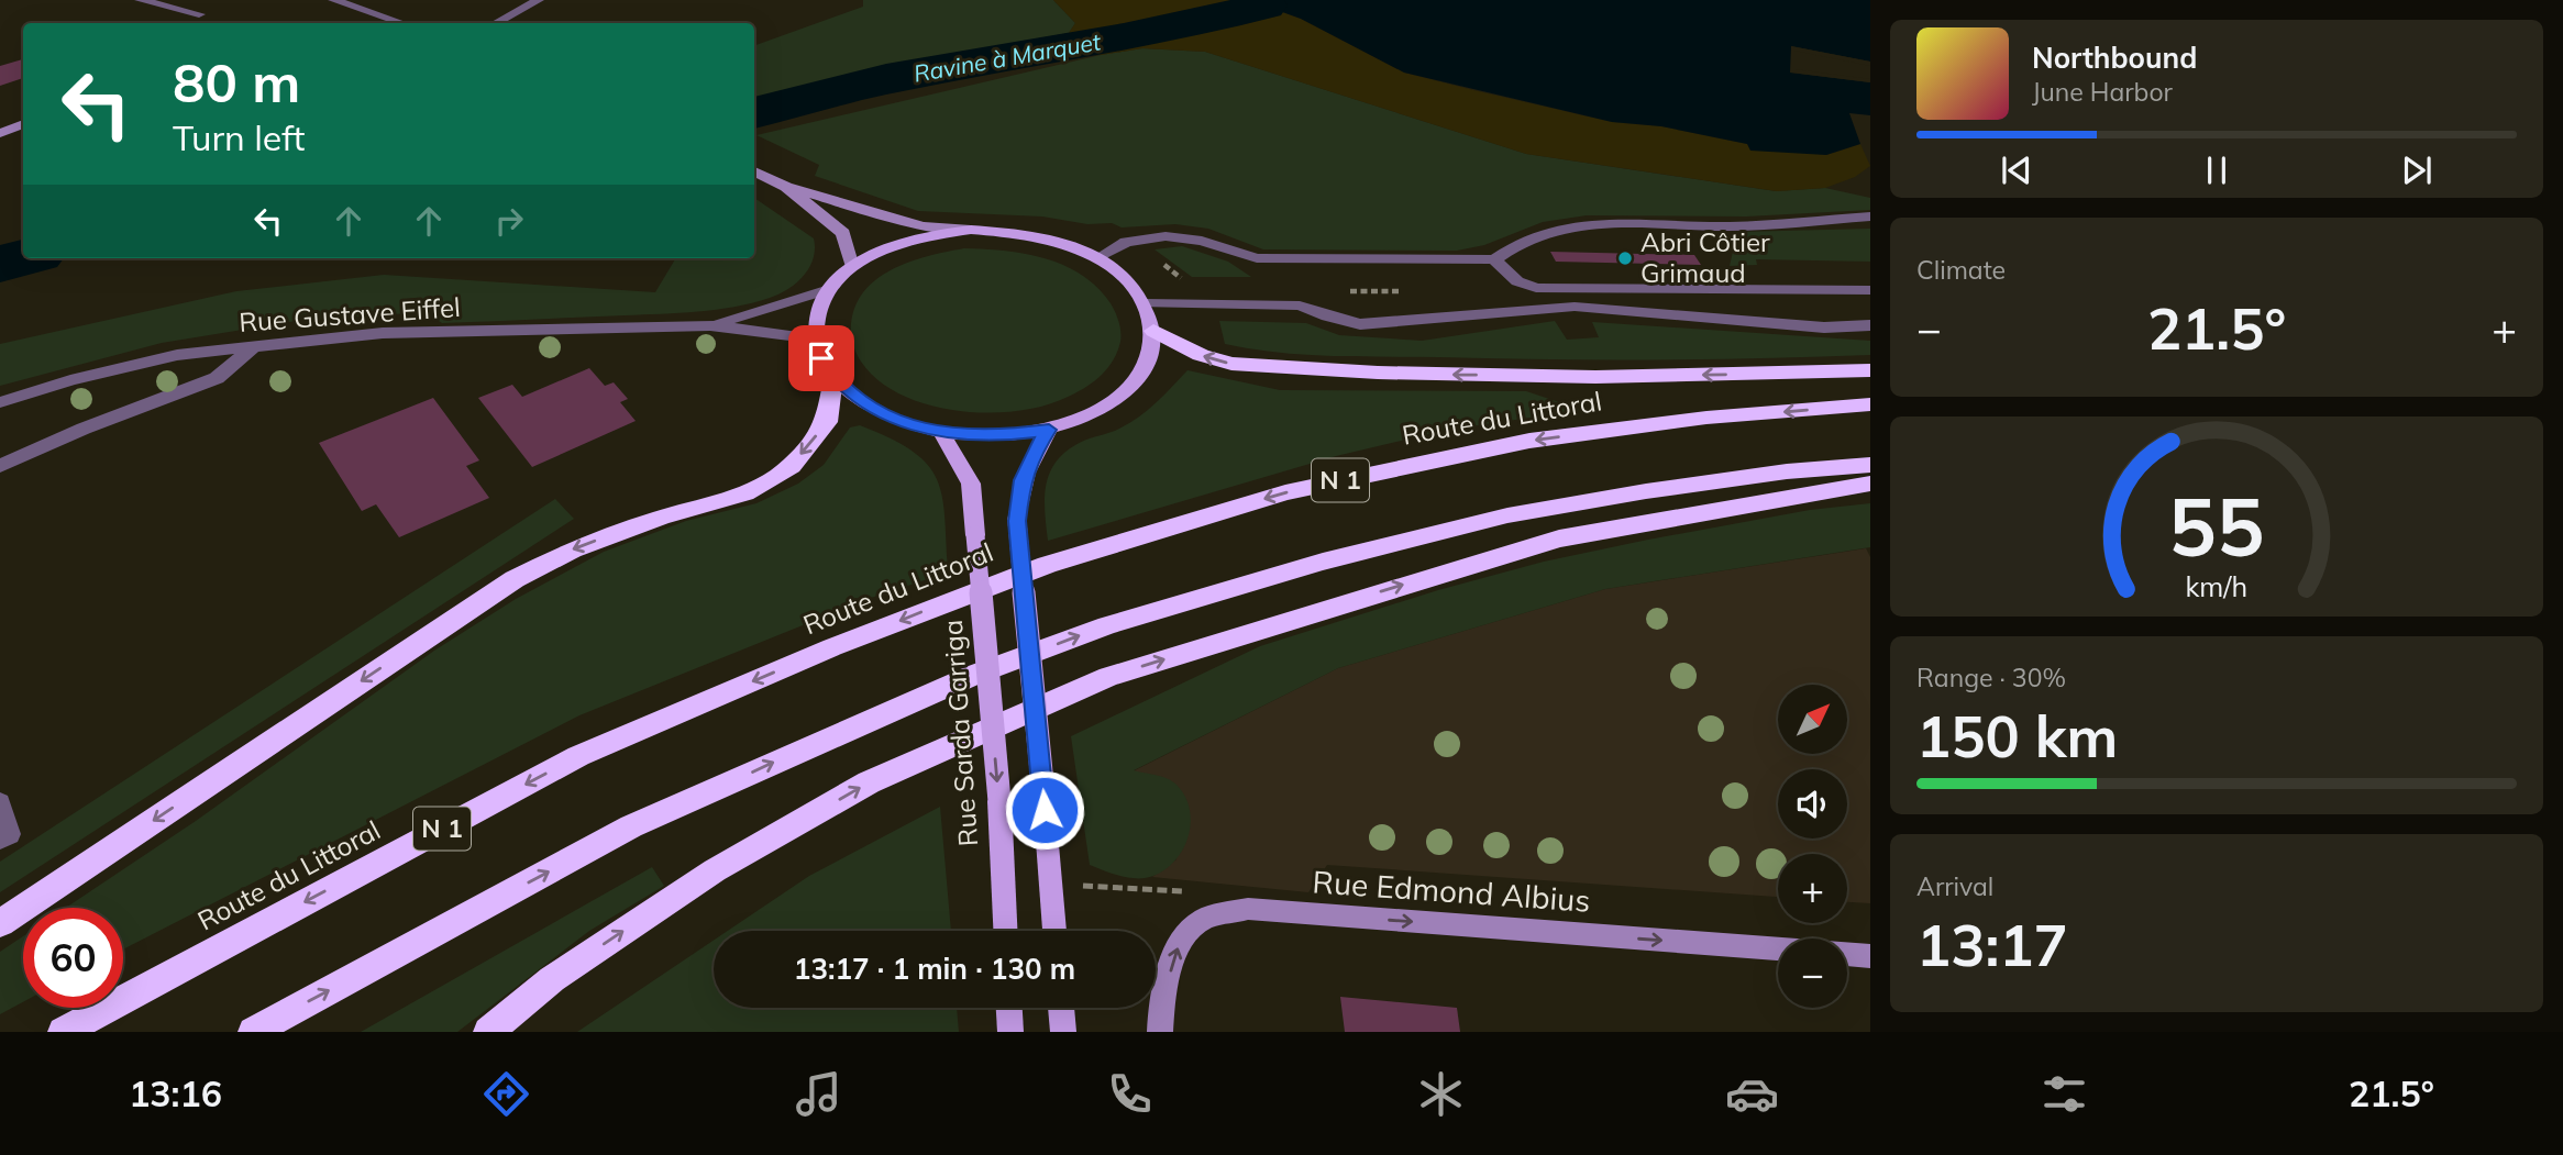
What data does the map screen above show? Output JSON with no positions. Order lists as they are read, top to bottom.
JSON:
{
  "streets": {
    "highway": ["Route du Littoral", "N 1"],
    "main road": ["Rue Sarda Garriga", "Rue Edmond Albius"],
    "lane": ["Rue Gustave Eiffel"]
  },
  "crossings": [
    ["Rue Gustave Eiffel", "Rue Sarda Garriga"]
  ],
  "one_way": ["Rue Edmond Albius"],
  "water": ["Ravine à Marquet"],
  "places": ["Abri Côtier Grimaud"],
  "north": "top right",
  "page": {
    "turn": ["80 m", "Turn left"],
    "song": ["Northbound", "June Harbor"],
    "tile": [
      "Climate",
      ["Range · 30%", "150 km"],
      ["Arrival", "13:17"]
    ],
    "heat": ["−", "21.5°", "+"],
    "map_buttons": ["+", "−"],
    "limit": "60",
    "trip": "13:17 · 1 min · 130 m",
    "tabs": ["13:16", "21.5°"],
    "gauge": ["55", "km/h"]
  }
}
